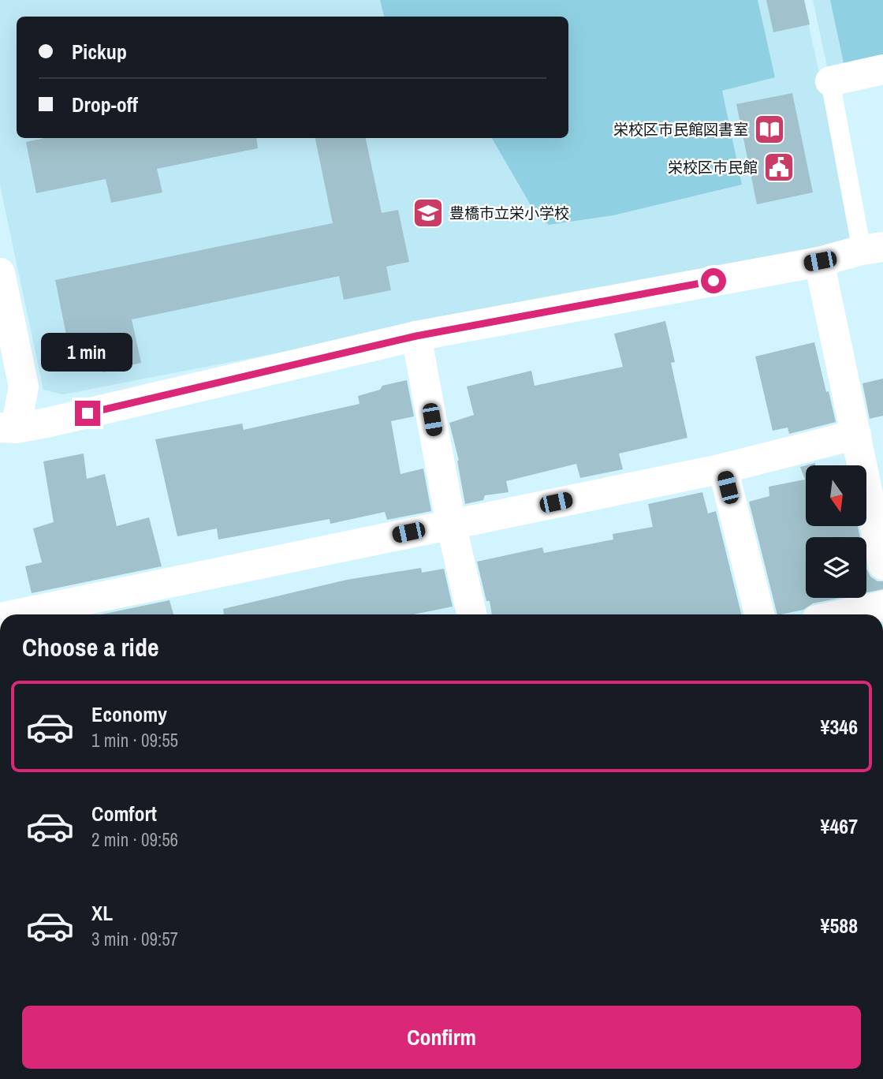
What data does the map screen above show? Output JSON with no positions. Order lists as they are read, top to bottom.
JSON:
{
  "places": {
    "library": ["栄校区市民館図書室"],
    "public building": ["栄校区市民館"],
    "school or university": ["豊橋市立栄小学校"]
  },
  "north": "bottom",
  "page": {
    "banner": ["Pickup", "Drop-off"],
    "bubble": "1 min",
    "heading": "Choose a ride",
    "list": [
      {
        "name": "Economy",
        "note": "1 min · 09:55",
        "value": "¥346"
      },
      {
        "name": "Comfort",
        "note": "2 min · 09:56",
        "value": "¥467"
      },
      {
        "name": "XL",
        "note": "3 min · 09:57",
        "value": "¥588"
      }
    ],
    "buttons": "Confirm"
  }
}
